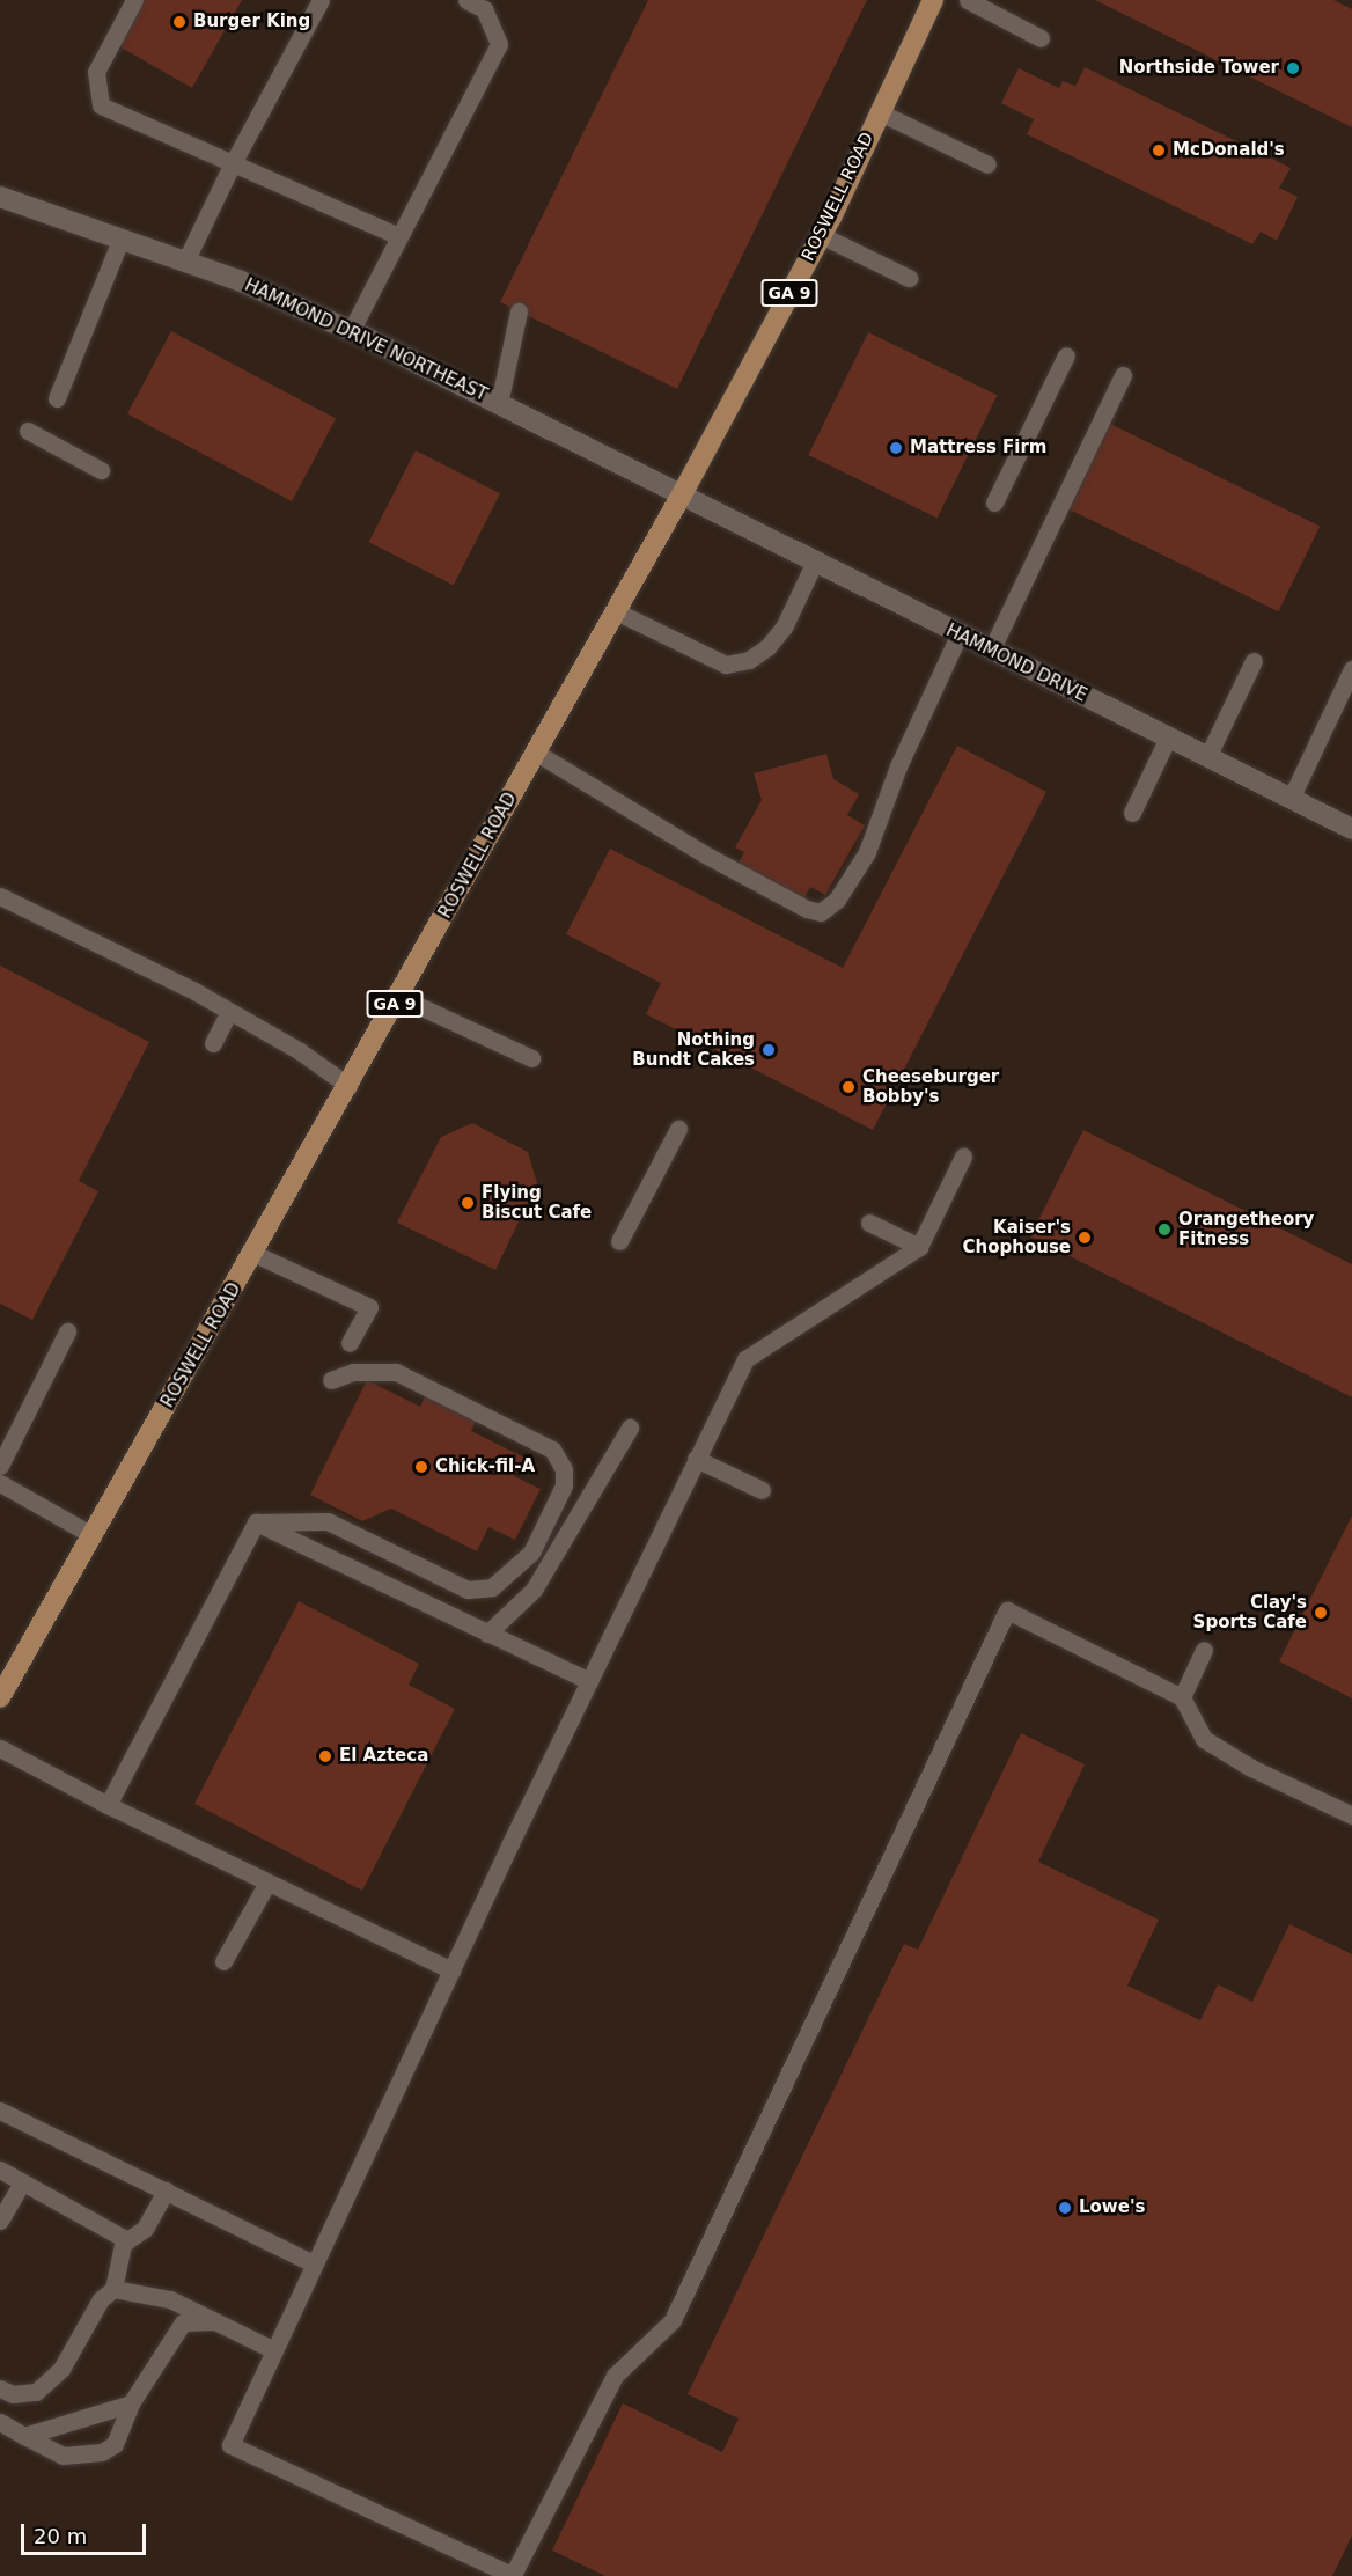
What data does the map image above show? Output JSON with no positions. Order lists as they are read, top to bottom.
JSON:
{
  "streets": {
    "main road": ["ROSWELL ROAD", "GA 9"],
    "street": ["HAMMOND DRIVE NORTHEAST", "HAMMOND DRIVE"]
  },
  "crossings": [
    ["ROSWELL ROAD", "HAMMOND DRIVE NORTHEAST"],
    ["ROSWELL ROAD", "HAMMOND DRIVE"],
    ["HAMMOND DRIVE NORTHEAST", "HAMMOND DRIVE"]
  ],
  "places": [
    "Burger King",
    "Northside Tower",
    "McDonald's",
    "Mattress Firm",
    "Nothing Bundt Cakes",
    "Cheeseburger Bobby's",
    "Flying Biscut Cafe",
    "Orangetheory Fitness",
    "Kaiser's Chophouse",
    "Chick-fil-A",
    "Clay's Sports Cafe",
    "El Azteca",
    "Lowe's"
  ],
  "scale_bar": "20 m"
}
